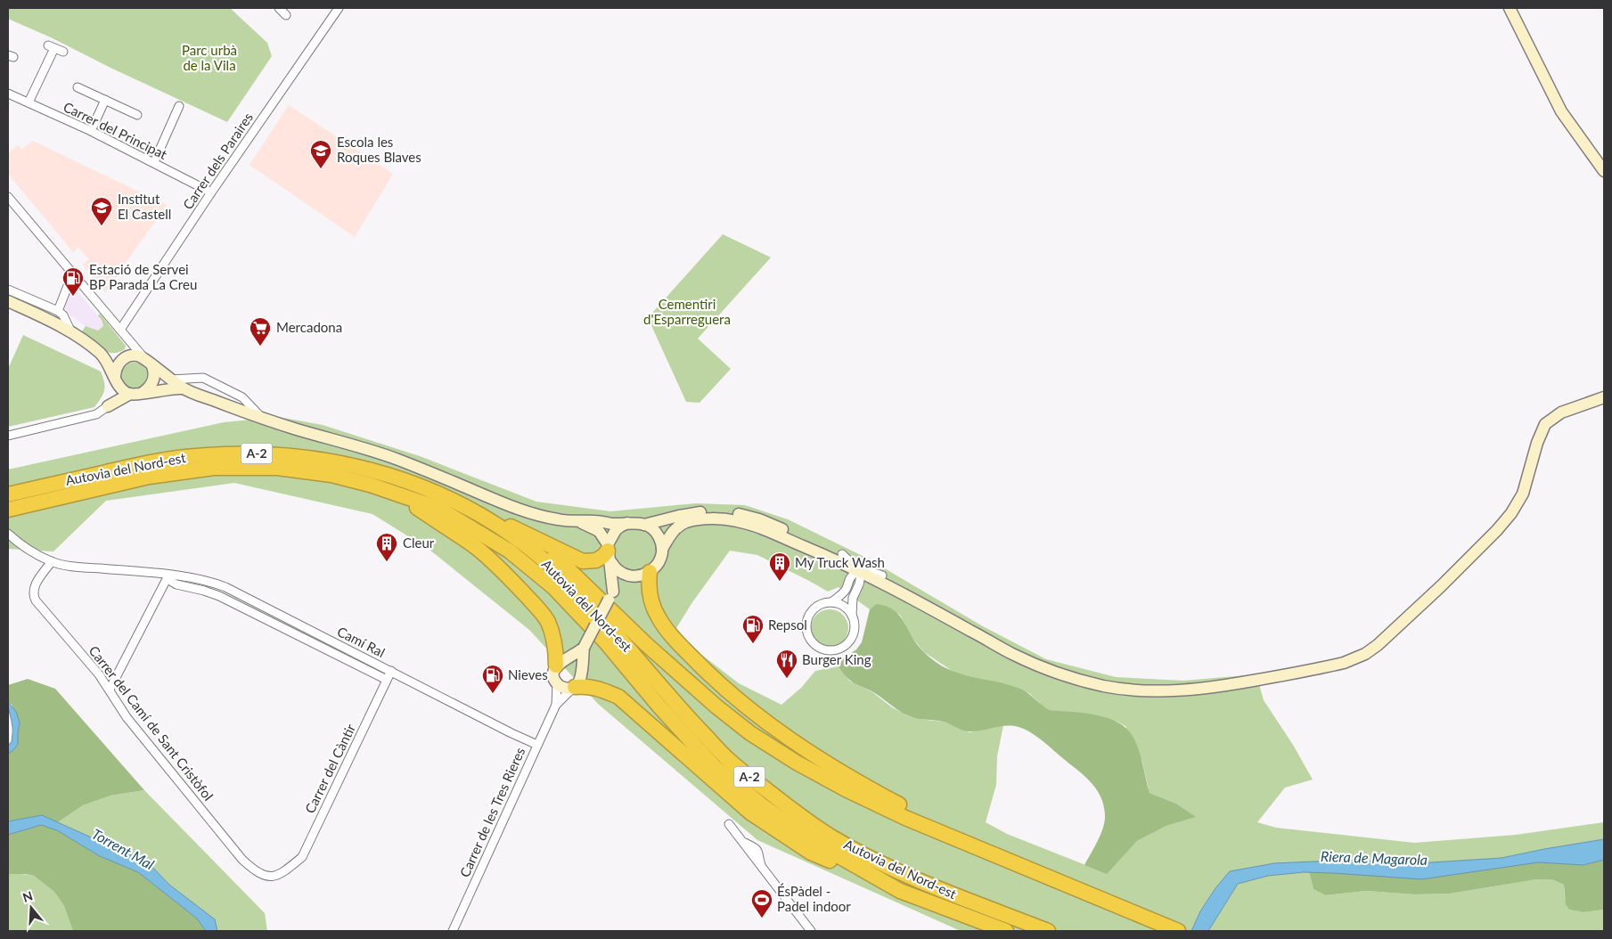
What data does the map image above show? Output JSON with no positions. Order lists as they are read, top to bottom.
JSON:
{
  "streets": {
    "highway": ["A-2", "Autovia del Nord-est"],
    "street": [
      "Carrer del Principat",
      "Carrer dels Paraires",
      "Camí Ral",
      "Carrer del Camí de Sant Cristòfol",
      "Carrer del Càntir",
      "Carrer de les Tres Rieres"
    ]
  },
  "crossings": [
    ["Carrer del Principat", "Carrer dels Paraires"],
    ["Camí Ral", "Carrer del Camí de Sant Cristòfol"],
    ["Camí Ral", "Carrer del Càntir"],
    ["Camí Ral", "Carrer de les Tres Rieres"],
    ["Carrer del Camí de Sant Cristòfol", "Carrer del Càntir"]
  ],
  "water": ["Torrent Mal", "Riera de Magarola"],
  "parks": ["Parc urbà de la Vila", "Cementiri d'Esparreguera"],
  "places": {
    "school or university": ["Escola les Roques Blaves", "Institut El Castell"],
    "fuel station": ["Estació de Servei BP Parada La Creu", "Repsol", "Nieves"],
    "supermarket": ["Mercadona"],
    "building": ["Cleur", "My Truck Wash"],
    "restaurant": ["Burger King"],
    "sports": ["ÉsPàdel - Padel indoor"]
  },
  "north": "top"
}
